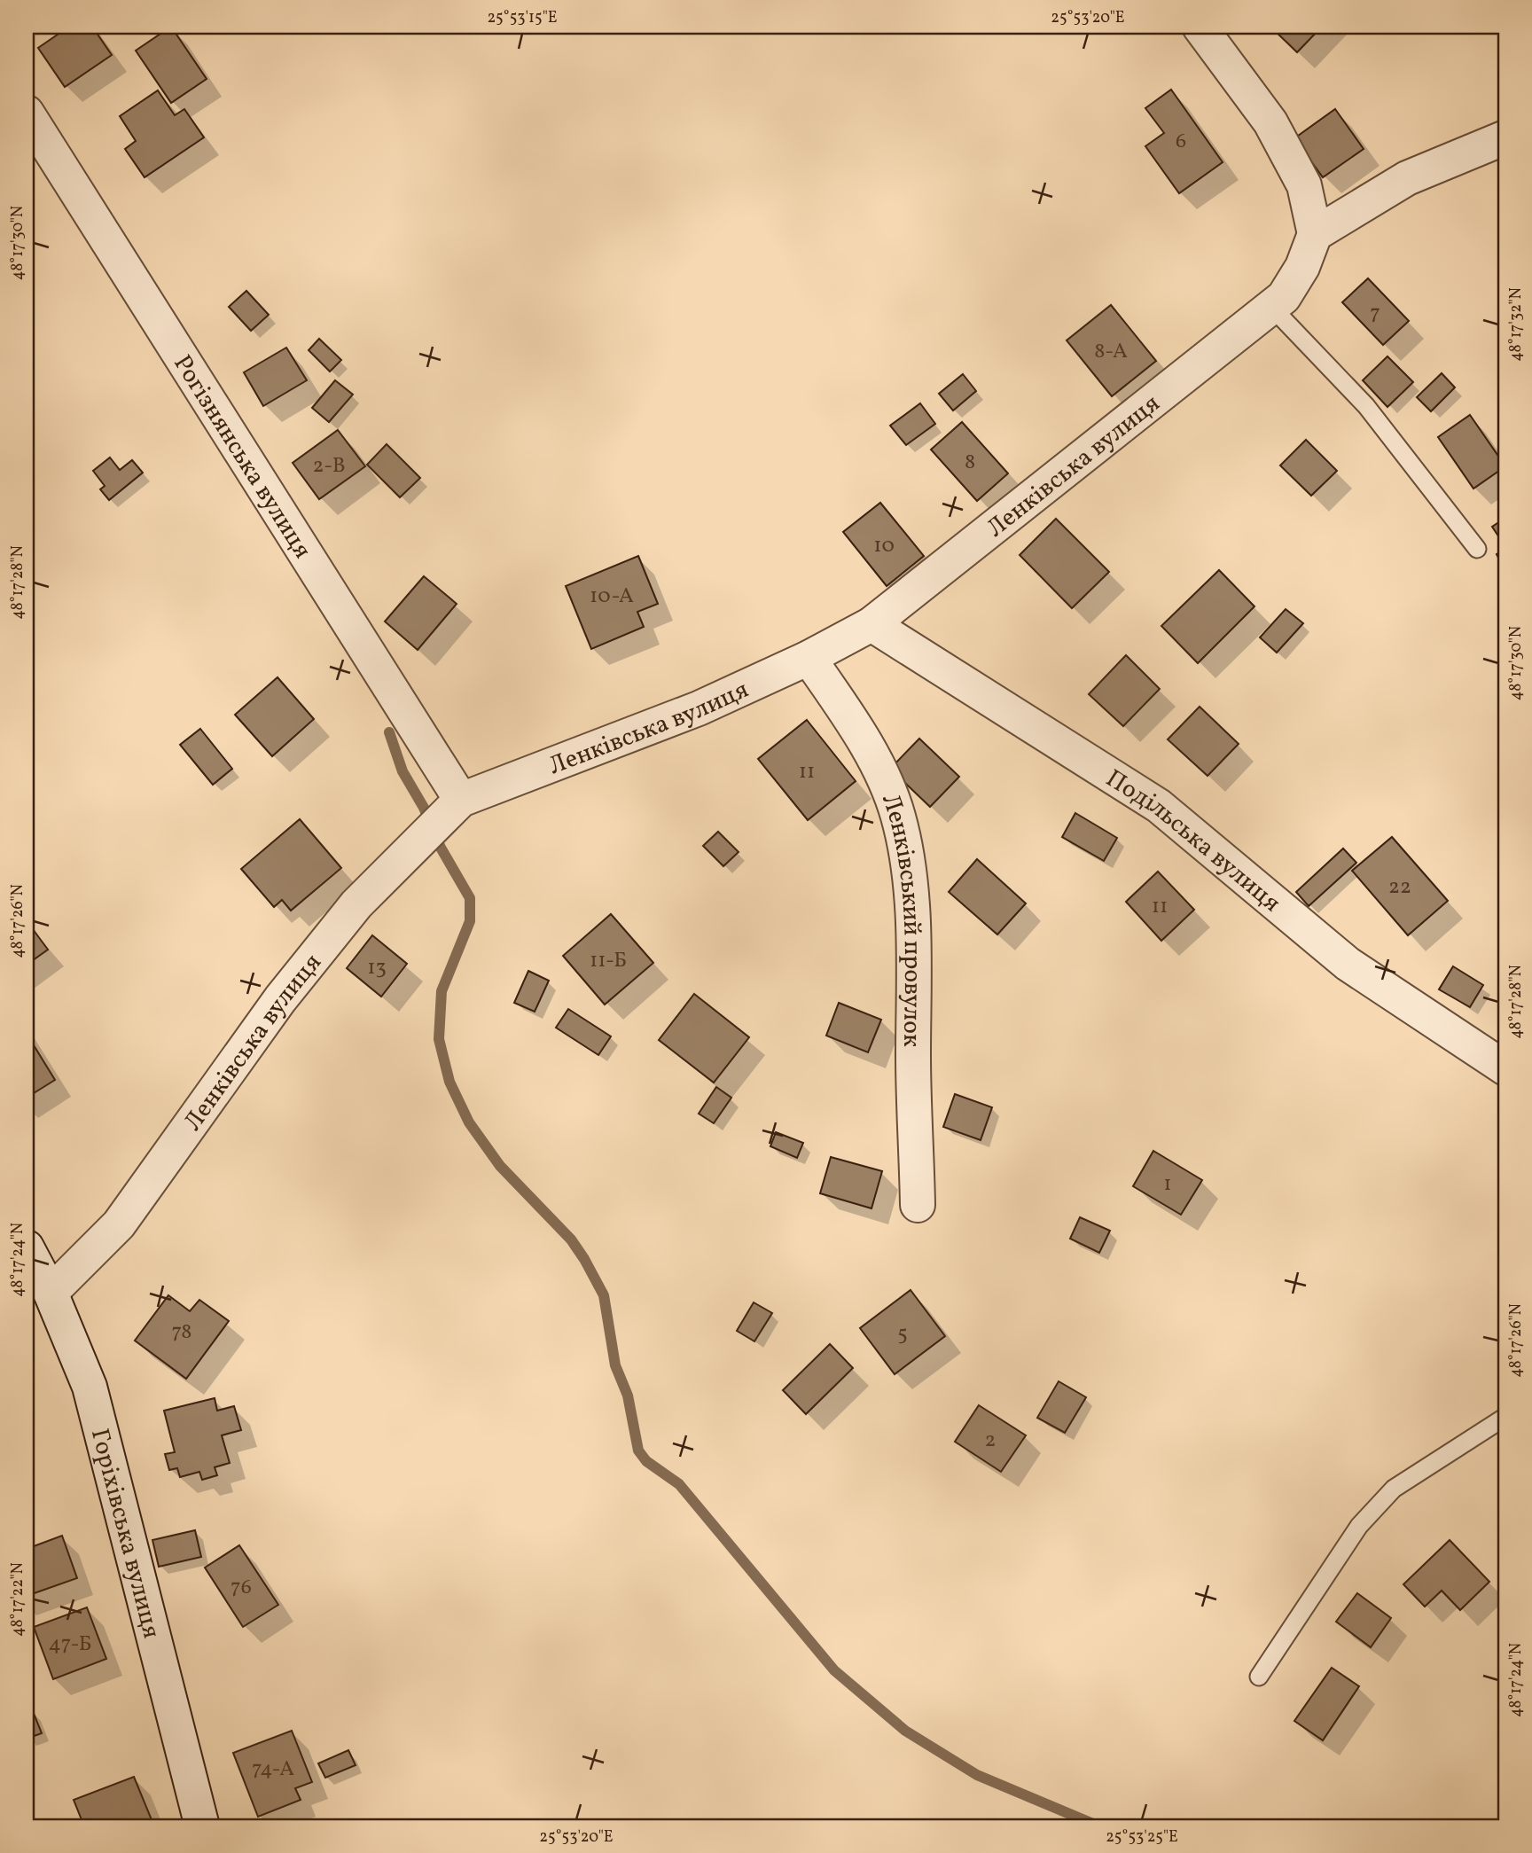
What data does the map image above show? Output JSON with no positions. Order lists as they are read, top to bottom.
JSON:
{
  "streets": {
    "street": [
      "Рогізнянська вулиця",
      "Ленківська вулиця",
      "Подільська вулиця",
      "Ленківський провулок",
      "Горіхівська вулиця"
    ]
  },
  "crossings": [
    ["Рогізнянська вулиця", "Ленківська вулиця"],
    ["Ленківська вулиця", "Подільська вулиця"],
    ["Ленківська вулиця", "Ленківський провулок"],
    ["Ленківська вулиця", "Горіхівська вулиця"]
  ],
  "house_numbers": [
    "6",
    "7",
    "8-А",
    "8",
    "2-В",
    "10",
    "10-А",
    "11",
    "22",
    "11",
    "11-Б",
    "13",
    "1",
    "78",
    "5",
    "2",
    "76",
    "47-Б",
    "74-А"
  ],
  "coordinates": [
    "25°53'15\"E",
    "25°53'20\"E",
    "48°17'30\"N",
    "48°17'32\"N",
    "48°17'28\"N",
    "48°17'26\"N",
    "48°17'24\"N",
    "48°17'22\"N",
    "25°53'25\"E"
  ]
}
